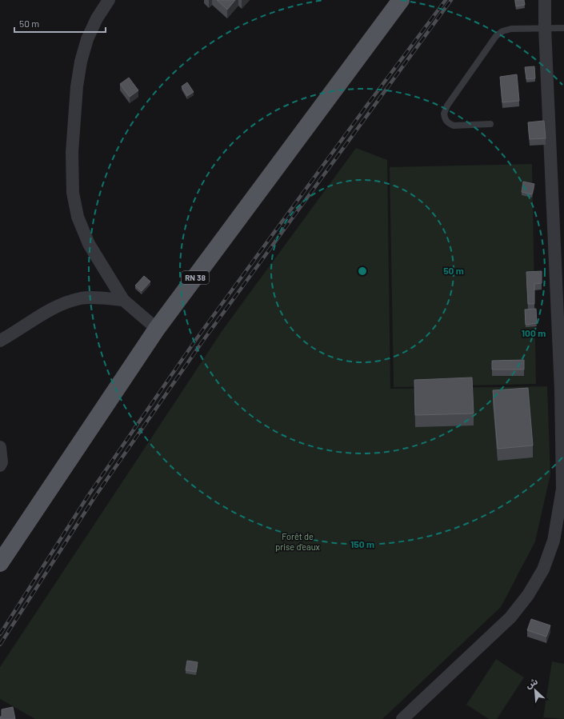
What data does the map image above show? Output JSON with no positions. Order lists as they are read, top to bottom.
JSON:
{
  "streets": {
    "main road": ["RN 38"]
  },
  "parks": ["Forêt de prise d'eaux"],
  "scale_bar": "50 m",
  "north": "top left",
  "rings": ["50 m", "100 m", "150 m"]
}
